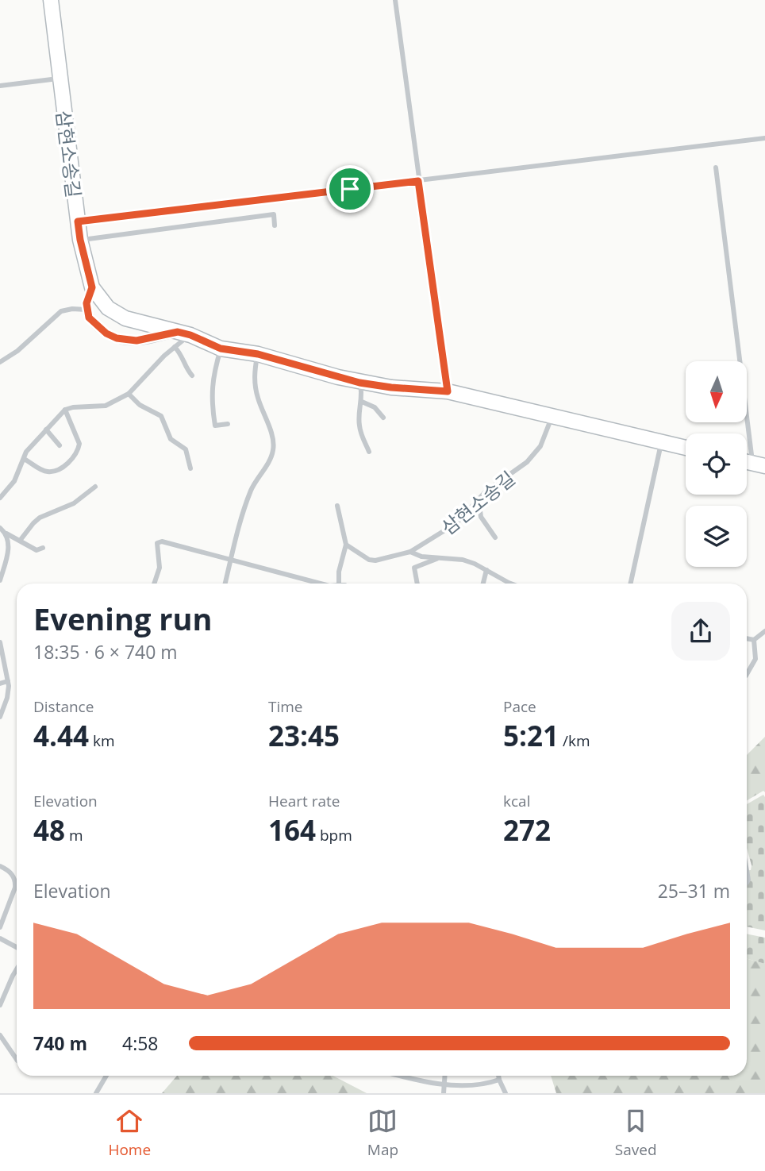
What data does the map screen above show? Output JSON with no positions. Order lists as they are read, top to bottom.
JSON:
{
  "streets": {
    "street": ["삼현소송길"]
  },
  "north": "bottom",
  "page": {
    "heading": ["Evening run", "18:35 · 6 × 740 m"],
    "stats": [
      ["Distance", "4.44 km"],
      ["Time", "23:45"],
      ["Pace", "5:21 /km"],
      ["Elevation", "48 m"],
      ["Heart rate", "164 bpm"],
      ["kcal", "272"]
    ],
    "chart": ["Elevation", "25–31 m"],
    "list": [
      {
        "name": "740 m",
        "note": "4:58"
      }
    ],
    "tabs": ["Home", "Map", "Saved"]
  }
}
